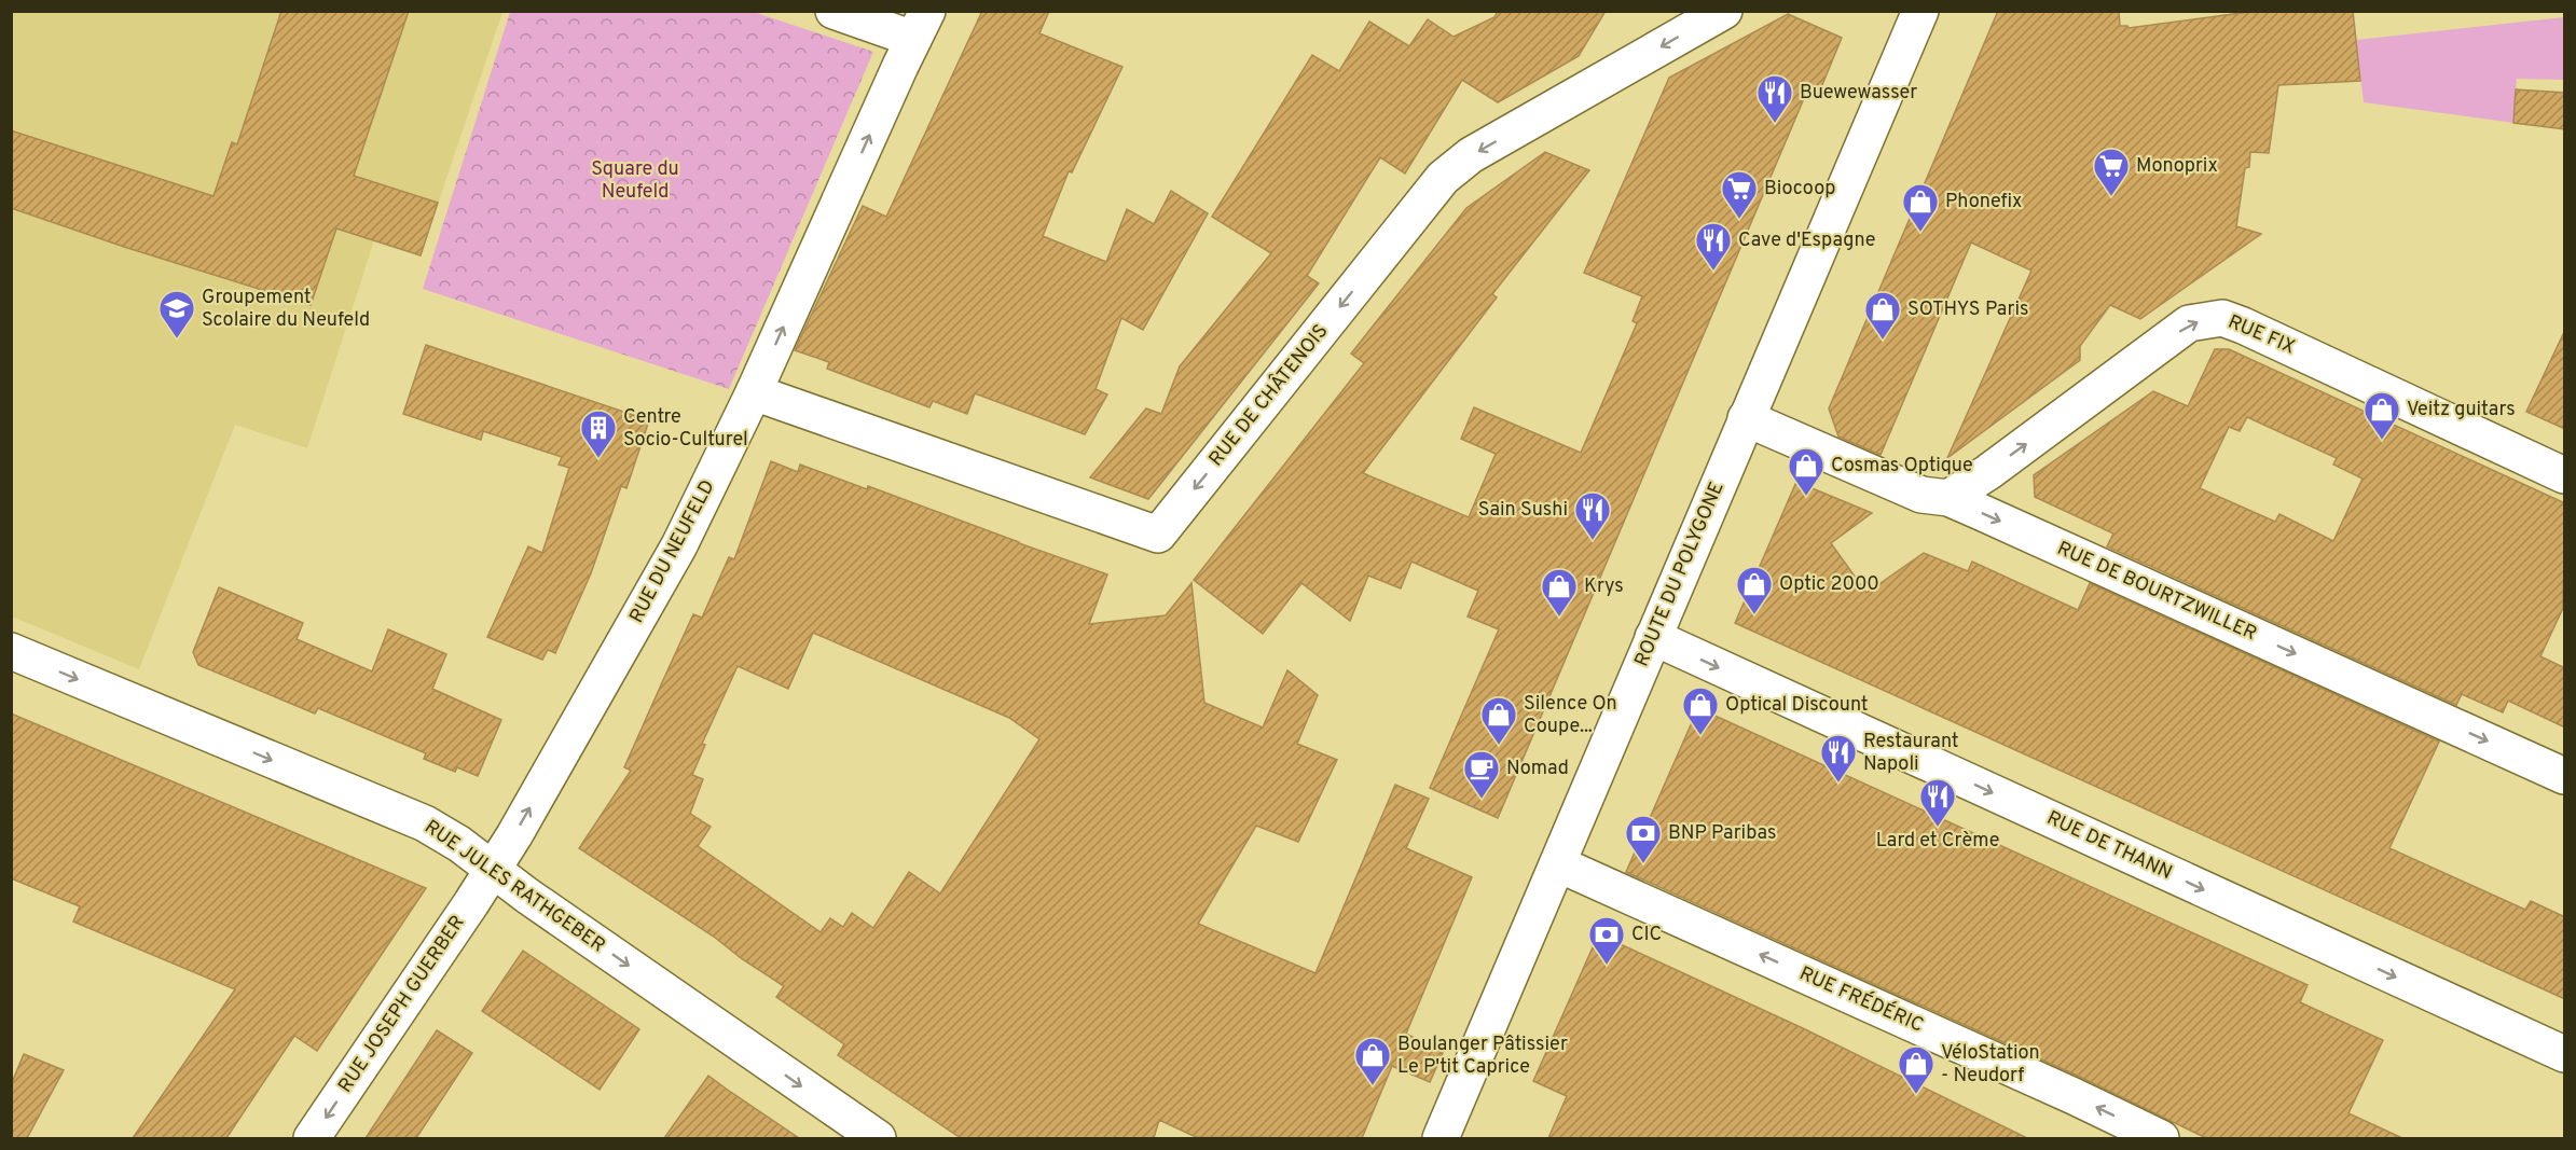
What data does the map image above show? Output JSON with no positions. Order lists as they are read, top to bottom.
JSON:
{
  "streets": {
    "street": [
      "RUE FIX",
      "RUE DE CHÂTENOIS",
      "RUE DU NEUFELD",
      "ROUTE DU POLYGONE",
      "RUE DE BOURTZWILLER",
      "RUE DE THANN",
      "RUE JULES RATHGEBER",
      "RUE FRÉDÉRIC",
      "RUE JOSEPH GUERBER"
    ]
  },
  "crossings": [
    ["RUE FIX", "RUE DE BOURTZWILLER"],
    ["RUE DE CHÂTENOIS", "RUE DU NEUFELD"],
    ["RUE DU NEUFELD", "RUE JULES RATHGEBER"],
    ["RUE DU NEUFELD", "RUE JOSEPH GUERBER"],
    ["ROUTE DU POLYGONE", "RUE DE BOURTZWILLER"],
    ["ROUTE DU POLYGONE", "RUE DE THANN"],
    ["ROUTE DU POLYGONE", "RUE FRÉDÉRIC"],
    ["RUE JULES RATHGEBER", "RUE JOSEPH GUERBER"]
  ],
  "one_way": [
    "RUE FIX",
    "RUE DE CHÂTENOIS",
    "RUE DU NEUFELD",
    "RUE DE BOURTZWILLER",
    "RUE DE THANN",
    "RUE JULES RATHGEBER",
    "RUE FRÉDÉRIC",
    "RUE JOSEPH GUERBER"
  ],
  "parks": ["Square du Neufeld"],
  "places": {
    "restaurant": [
      "Buewewasser",
      "Cave d'Espagne",
      "Sain Sushi",
      "Restaurant Napoli",
      "Lard et Crème"
    ],
    "supermarket": ["Monoprix", "Biocoop"],
    "shop": [
      "Phonefix",
      "SOTHYS Paris",
      "Veitz guitars",
      "Cosmas Optique",
      "Optic 2000",
      "Krys",
      "Optical Discount",
      "Silence On Coupe...",
      "Boulanger Pâtissier Le P'tit Caprice",
      "VéloStation - Neudorf"
    ],
    "school or university": ["Groupement Scolaire du Neufeld"],
    "building": ["Centre Socio-Culturel"],
    "cafe": ["Nomad"],
    "bank": ["BNP Paribas", "CIC"]
  }
}
